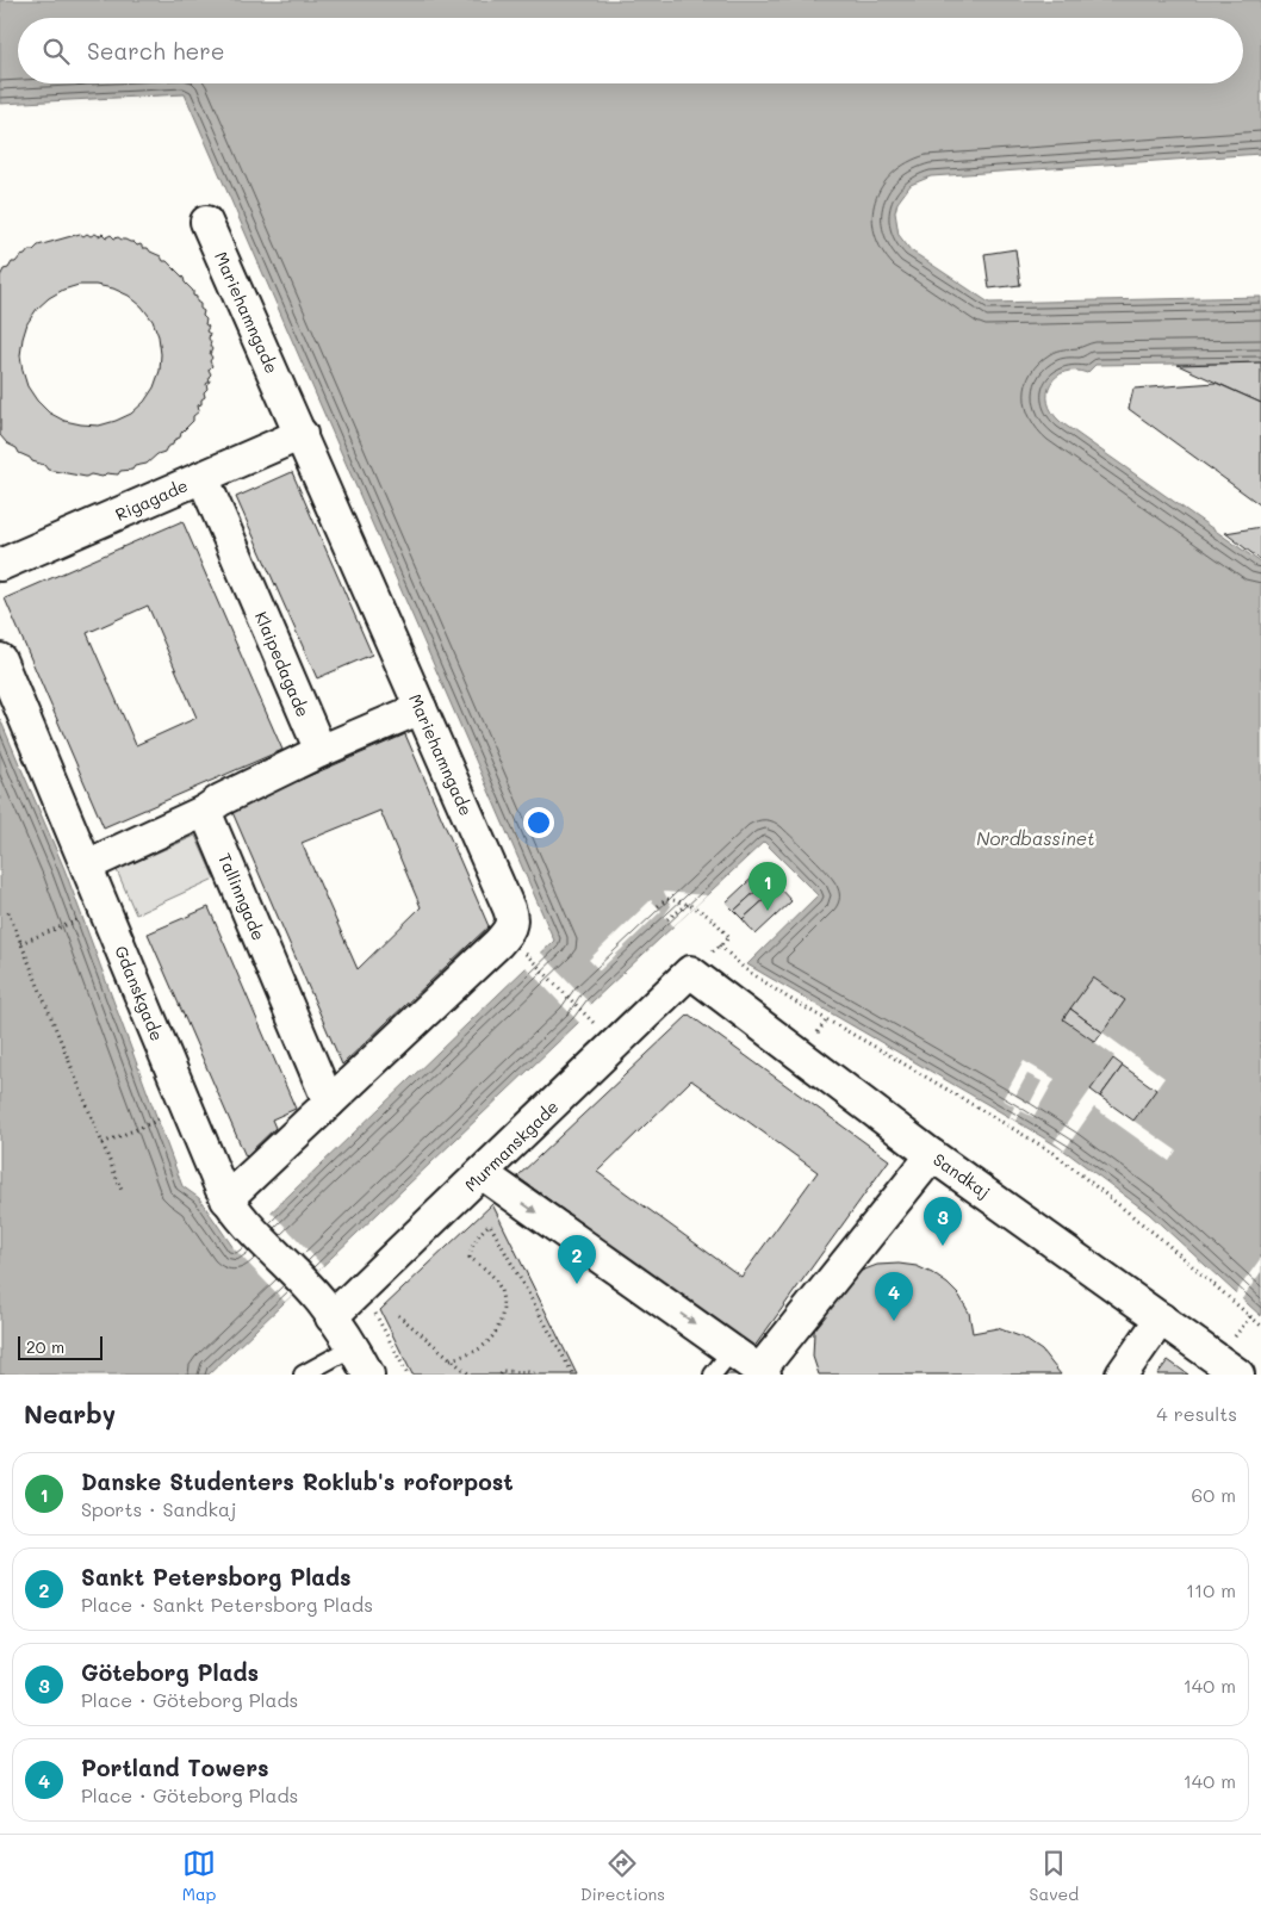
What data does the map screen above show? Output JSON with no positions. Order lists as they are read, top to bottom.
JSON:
{
  "streets": {
    "street": [
      "Mariehamngade",
      "Rigagade",
      "Klaipedagade",
      "Tallinngade",
      "Gdanskgade",
      "Murmanskgade",
      "Sandkaj"
    ]
  },
  "crossings": [
    ["Mariehamngade", "Rigagade"],
    ["Mariehamngade", "Tallinngade"],
    ["Mariehamngade", "Gdanskgade"],
    ["Rigagade", "Klaipedagade"],
    ["Gdanskgade", "Murmanskgade"],
    ["Murmanskgade", "Sandkaj"]
  ],
  "water": ["Nordbassinet"],
  "scale_bar": "20 m",
  "page": {
    "search": "Search here",
    "pins": [
      "1",
      "3",
      "2",
      "4"
    ],
    "scale": "20 m",
    "heading": ["Nearby", "4 results"],
    "list": [
      {
        "mark": "1",
        "name": "Danske Studenters Roklub's roforpost",
        "note": "Sports · Sandkaj",
        "value": "60 m"
      },
      {
        "mark": "2",
        "name": "Sankt Petersborg Plads",
        "note": "Place · Sankt Petersborg Plads",
        "value": "110 m"
      },
      {
        "mark": "3",
        "name": "Göteborg Plads",
        "note": "Place · Göteborg Plads",
        "value": "140 m"
      },
      {
        "mark": "4",
        "name": "Portland Towers",
        "note": "Place · Göteborg Plads",
        "value": "140 m"
      }
    ],
    "nav": ["Map", "Directions", "Saved"]
  }
}
